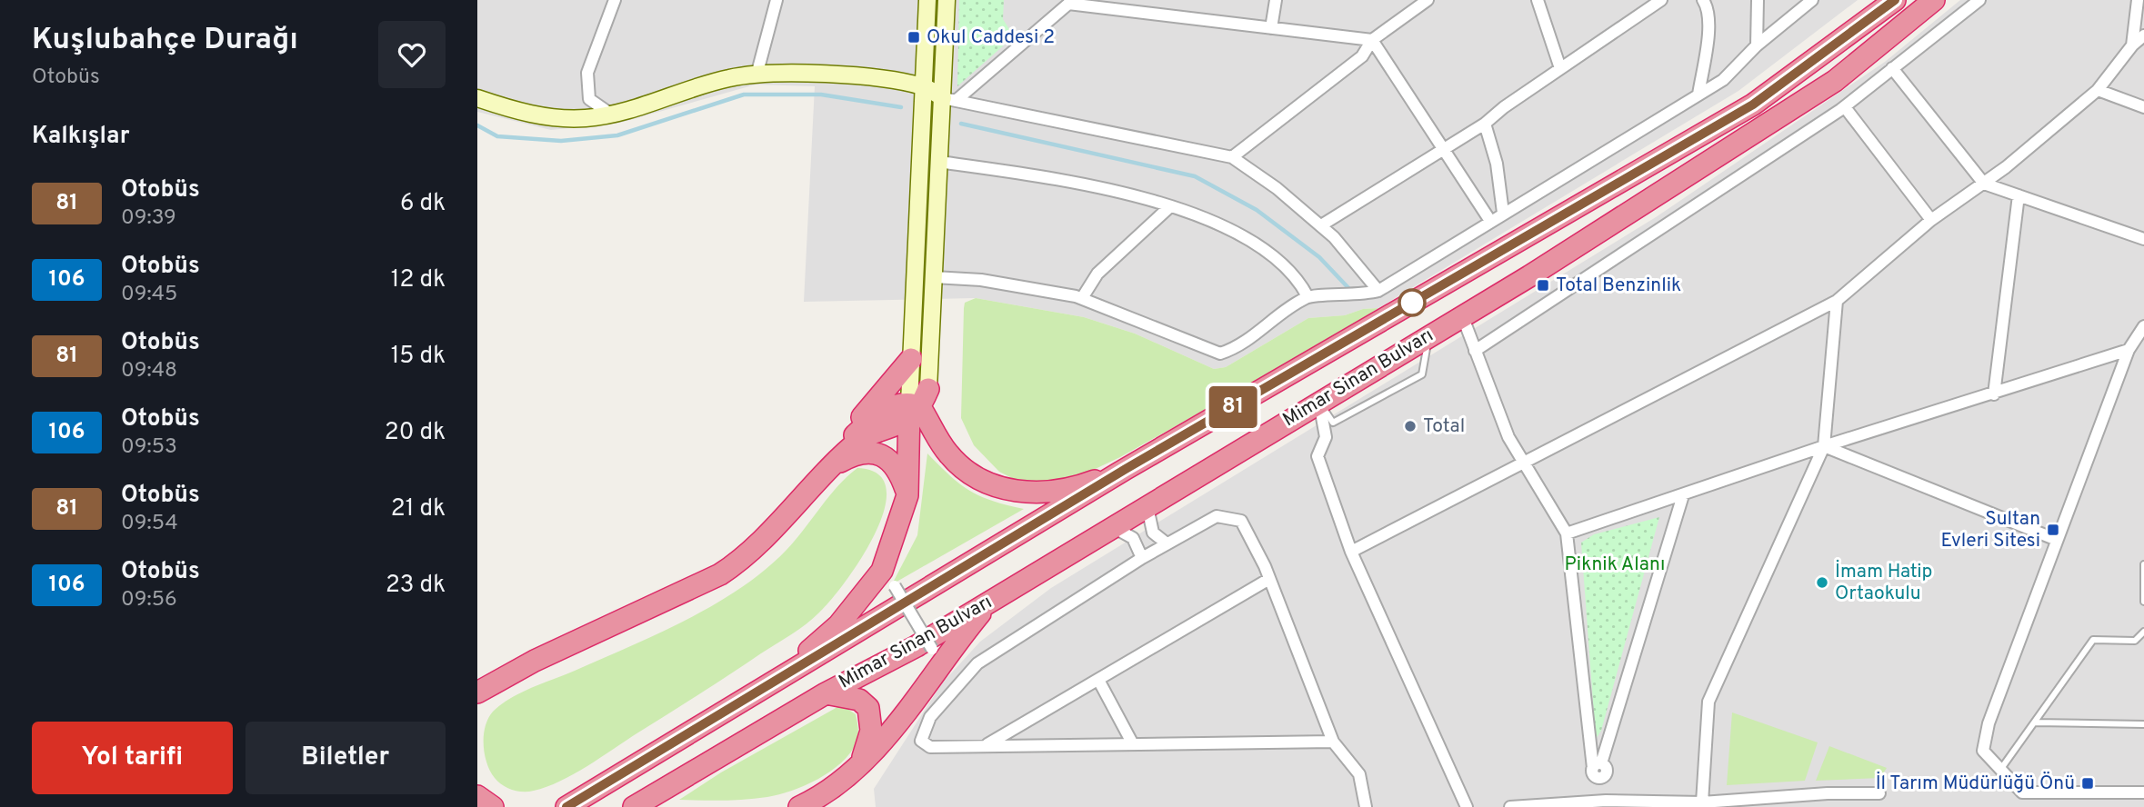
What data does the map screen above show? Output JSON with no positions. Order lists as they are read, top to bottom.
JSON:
{
  "streets": {
    "highway": ["Mimar Sinan Bulvarı"]
  },
  "parks": ["Piknik Alanı"],
  "places": {
    "transit": [
      "Okul Caddesi 2",
      "Total Benzinlik",
      "Sultan Evleri Sitesi",
      "İl Tarım Müdürlüğü Önü"
    ],
    "other": ["Total", "İmam Hatip Ortaokulu"]
  },
  "lines": ["bus line 81"],
  "page": {
    "heading": [
      ["Kuşlubahçe Durağı", "Otobüs"],
      "Kalkışlar"
    ],
    "on_map": "81",
    "list": [
      {
        "mark": "81",
        "name": "Otobüs",
        "note": "09:39",
        "value": "6 dk"
      },
      {
        "mark": "106",
        "name": "Otobüs",
        "note": "09:45",
        "value": "12 dk"
      },
      {
        "mark": "81",
        "name": "Otobüs",
        "note": "09:48",
        "value": "15 dk"
      },
      {
        "mark": "106",
        "name": "Otobüs",
        "note": "09:53",
        "value": "20 dk"
      },
      {
        "mark": "81",
        "name": "Otobüs",
        "note": "09:54",
        "value": "21 dk"
      },
      {
        "mark": "106",
        "name": "Otobüs",
        "note": "09:56",
        "value": "23 dk"
      }
    ],
    "buttons": ["Yol tarifi", "Biletler"]
  }
}
